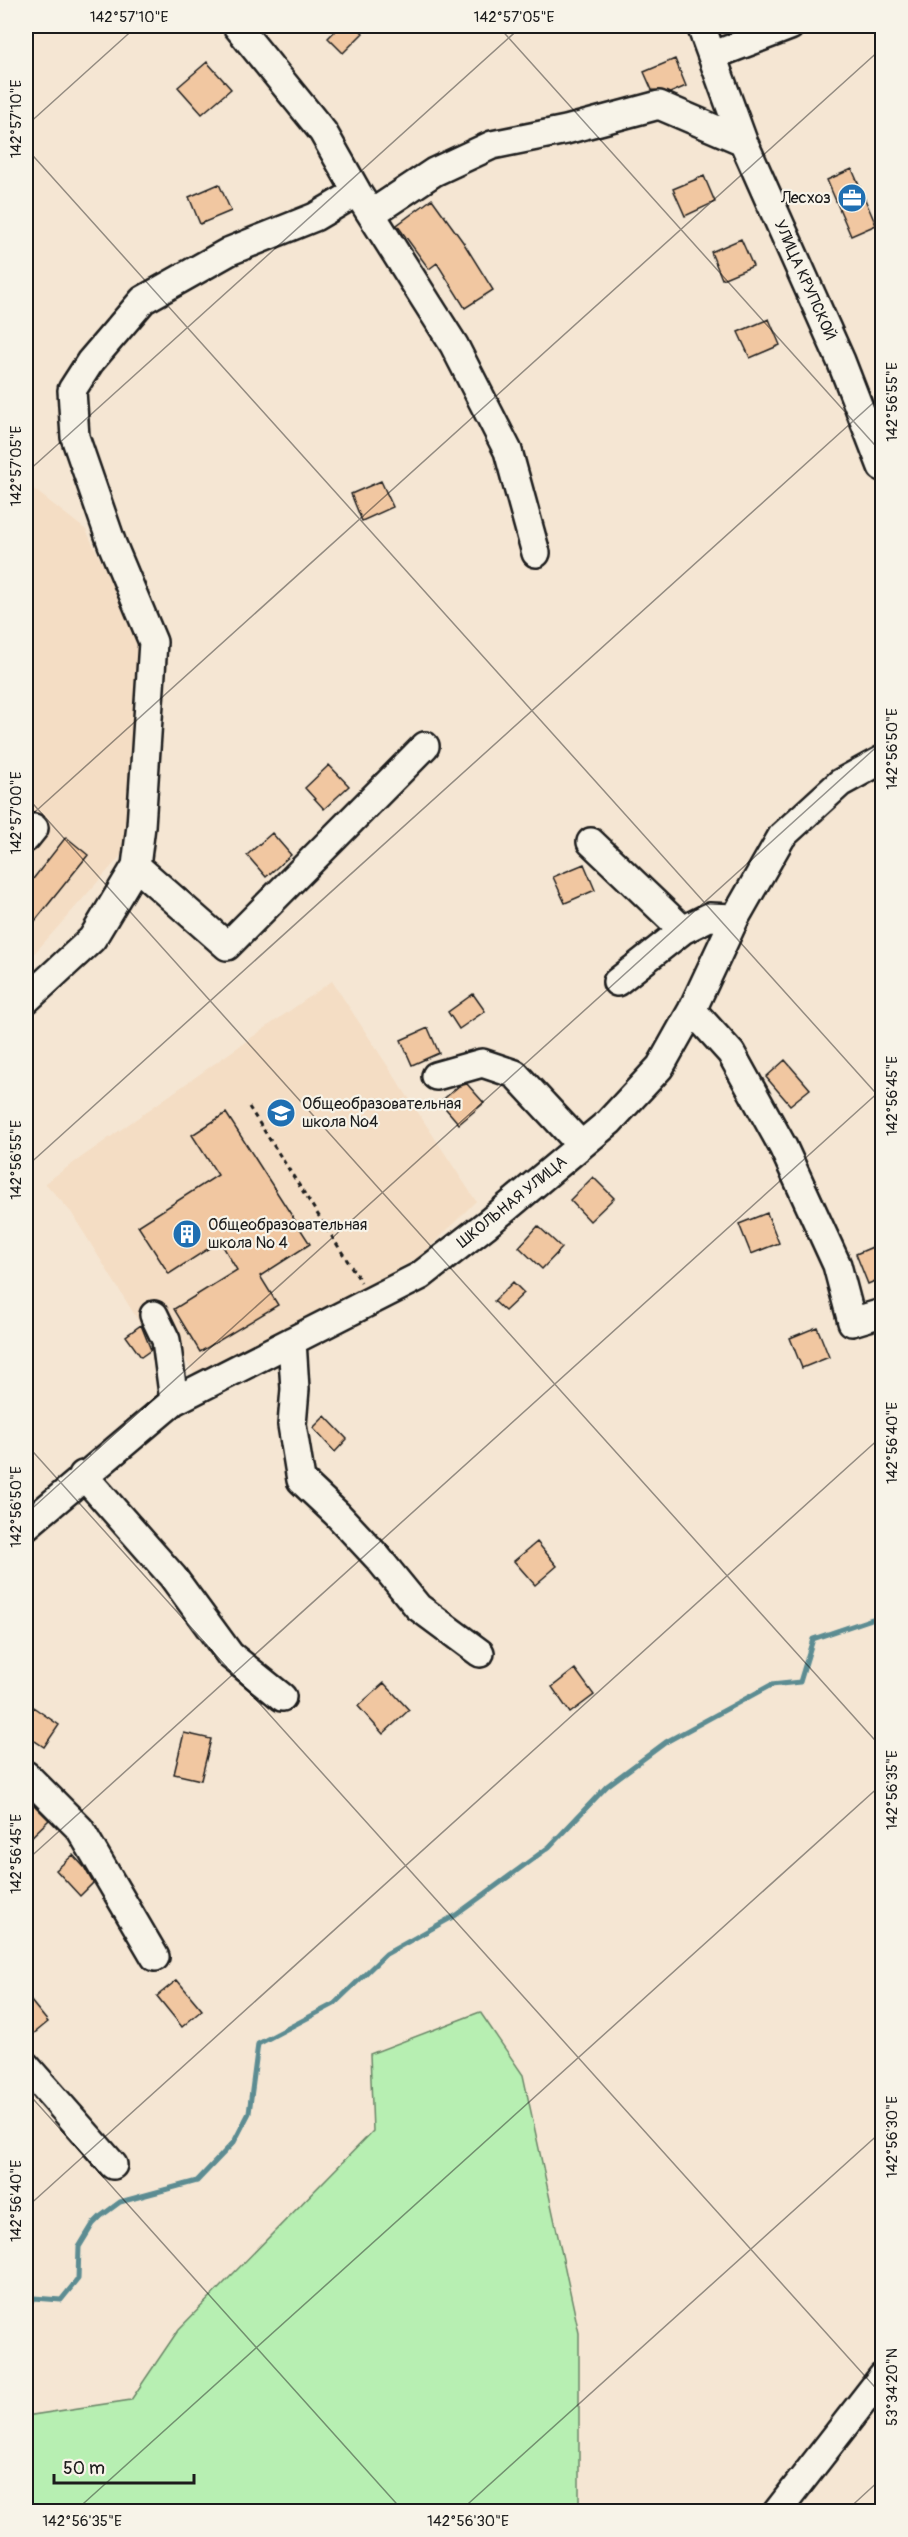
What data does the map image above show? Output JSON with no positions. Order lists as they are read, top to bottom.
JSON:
{
  "streets": {
    "street": ["УЛИЦА КРУПСКОЙ", "ШКОЛЬНАЯ УЛИЦА"]
  },
  "places": {
    "office": ["Лесхоз"],
    "school or university": ["Общеобразовательная школа №4"],
    "building": ["Общеобразовательная школа № 4"]
  },
  "scale_bar": "50 m",
  "coordinates": [
    "142°57'10\"E",
    "142°57'05\"E",
    "142°56'55\"E",
    "142°56'50\"E",
    "142°57'00\"E",
    "142°56'45\"E",
    "142°56'40\"E",
    "142°56'35\"E",
    "142°56'30\"E",
    "53°34'20\"N"
  ]
}
